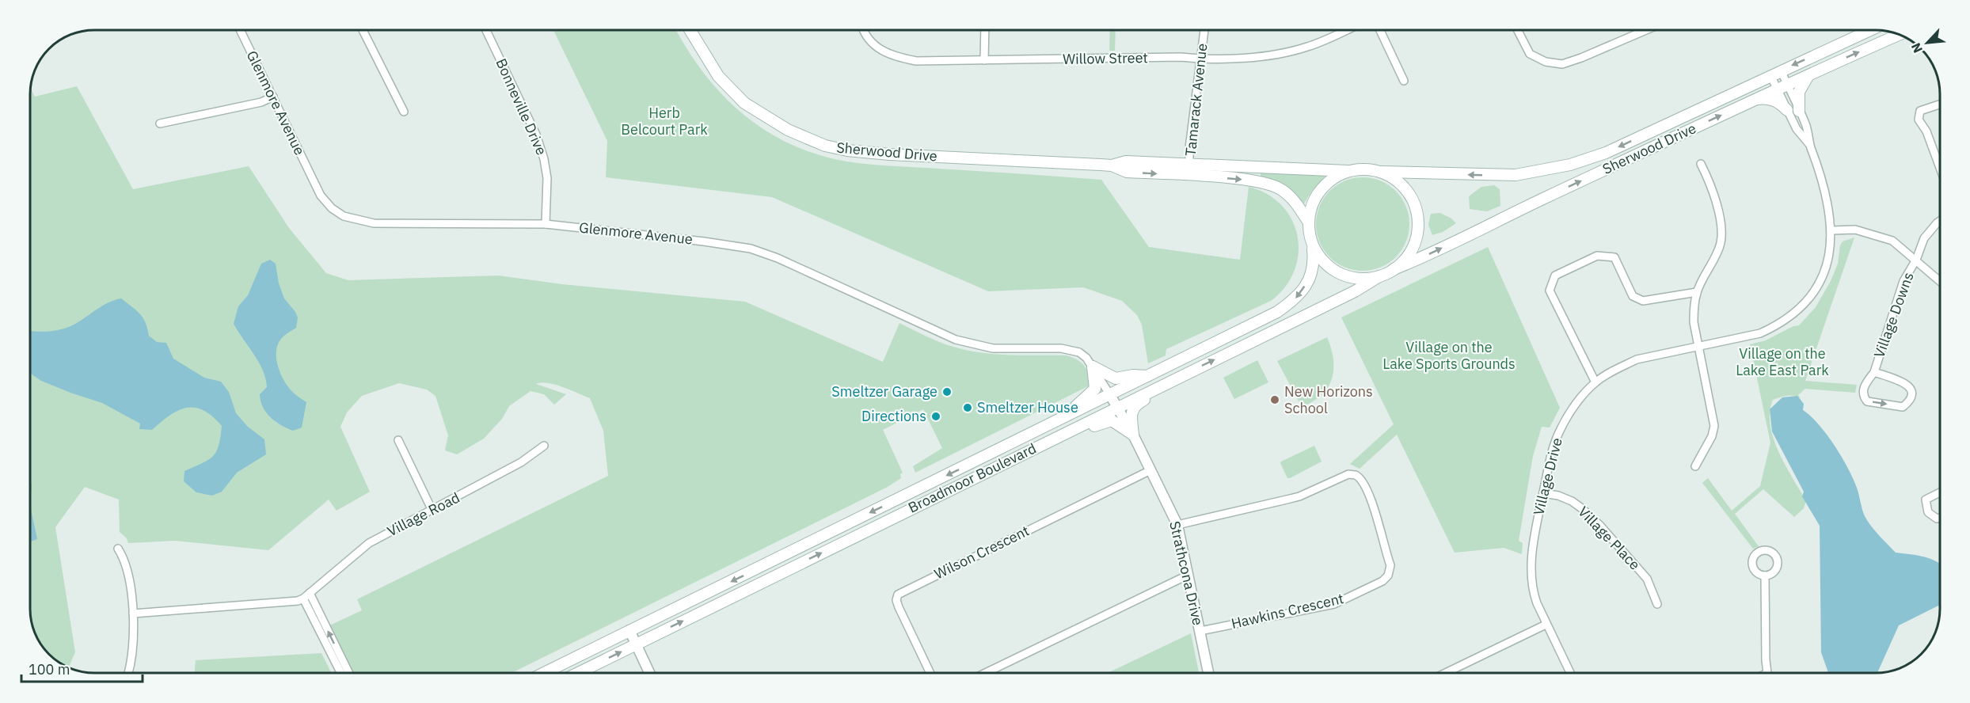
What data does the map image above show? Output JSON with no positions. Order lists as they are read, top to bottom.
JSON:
{
  "streets": {
    "main road": ["Sherwood Drive", "Broadmoor Boulevard"],
    "street": [
      "Willow Street",
      "Tamarack Avenue",
      "Glenmore Avenue",
      "Bonneville Drive",
      "Village Downs",
      "Village Drive",
      "Village Road",
      "Village Place",
      "Wilson Crescent",
      "Strathcona Drive",
      "Hawkins Crescent"
    ]
  },
  "crossings": [
    ["Willow Street", "Tamarack Avenue"],
    ["Tamarack Avenue", "Sherwood Drive"],
    ["Glenmore Avenue", "Bonneville Drive"],
    ["Glenmore Avenue", "Broadmoor Boulevard"],
    ["Glenmore Avenue", "Strathcona Drive"],
    ["Sherwood Drive", "Village Drive"],
    ["Sherwood Drive", "Broadmoor Boulevard"],
    ["Village Drive", "Village Place"],
    ["Broadmoor Boulevard", "Strathcona Drive"],
    ["Wilson Crescent", "Strathcona Drive"],
    ["Strathcona Drive", "Hawkins Crescent"]
  ],
  "parks": ["Herb Belcourt Park", "Village on the Lake Sports Grounds", "Village on the Lake East Park"],
  "places": [
    "Smeltzer Garage",
    "New Horizons School",
    "Smeltzer House",
    "Directions"
  ],
  "scale_bar": "100 m",
  "north": "bottom left"
}
